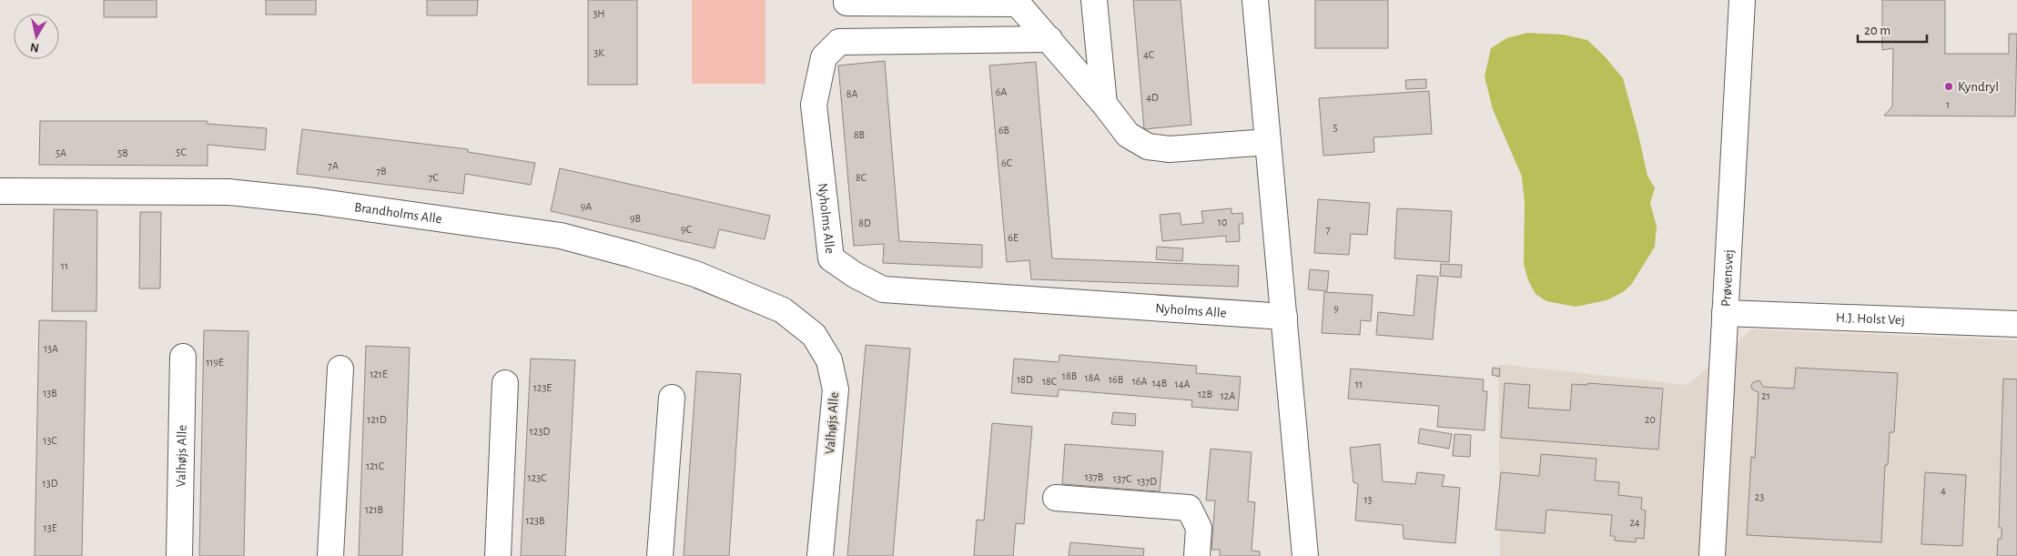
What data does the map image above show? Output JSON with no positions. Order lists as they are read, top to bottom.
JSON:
{
  "streets": {
    "street": [
      "Brandholms Alle",
      "Nyholms Alle",
      "Prøvensvej",
      "H.J. Holst Vej",
      "Valhøjs Alle"
    ]
  },
  "crossings": [
    ["Brandholms Alle", "Valhøjs Alle"],
    ["Prøvensvej", "H.J. Holst Vej"]
  ],
  "places": ["Kyndryl"],
  "house_numbers": [
    "3H",
    "3K",
    "4C",
    "6A",
    "8A",
    "4D",
    "1",
    "5",
    "6B",
    "8B",
    "5C",
    "5A",
    "5B",
    "6C",
    "7A",
    "7B",
    "7C",
    "8C",
    "9A",
    "9B",
    "10",
    "8D",
    "9C",
    "7",
    "6E",
    "11",
    "9",
    "13A",
    "119E",
    "121E",
    "18B",
    "18A",
    "18D",
    "16B",
    "18C",
    "16A",
    "14B",
    "14A",
    "11",
    "123E",
    "13B",
    "12B",
    "12A",
    "21",
    "121D",
    "20",
    "123D",
    "13C",
    "121C",
    "137B",
    "123C",
    "137C",
    "137D",
    "13D",
    "4",
    "23",
    "13",
    "121B",
    "123B",
    "24",
    "13E"
  ],
  "scale_bar": "20 m",
  "north": "bottom"
}
